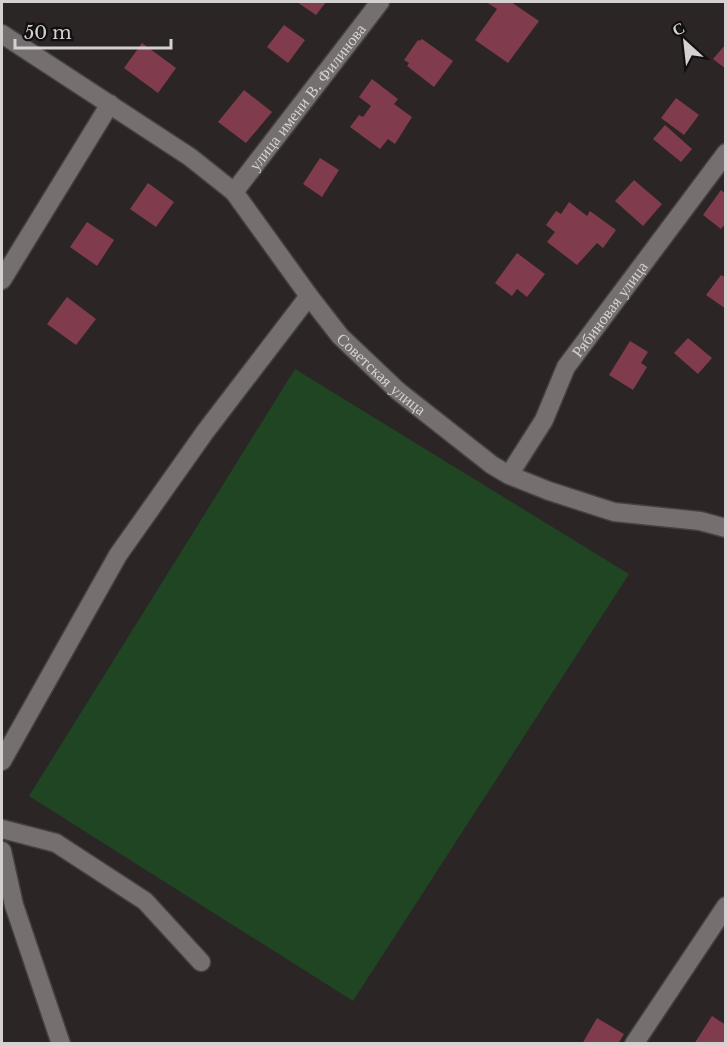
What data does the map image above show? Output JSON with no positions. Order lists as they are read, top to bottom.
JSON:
{
  "streets": {
    "street": ["улица имени В. Филинова", "Рябиновая улица", "Советская улица"]
  },
  "crossings": [
    ["улица имени В. Филинова", "Советская улица"],
    ["Рябиновая улица", "Советская улица"]
  ],
  "scale_bar": "50 m",
  "north": "top left"
}
